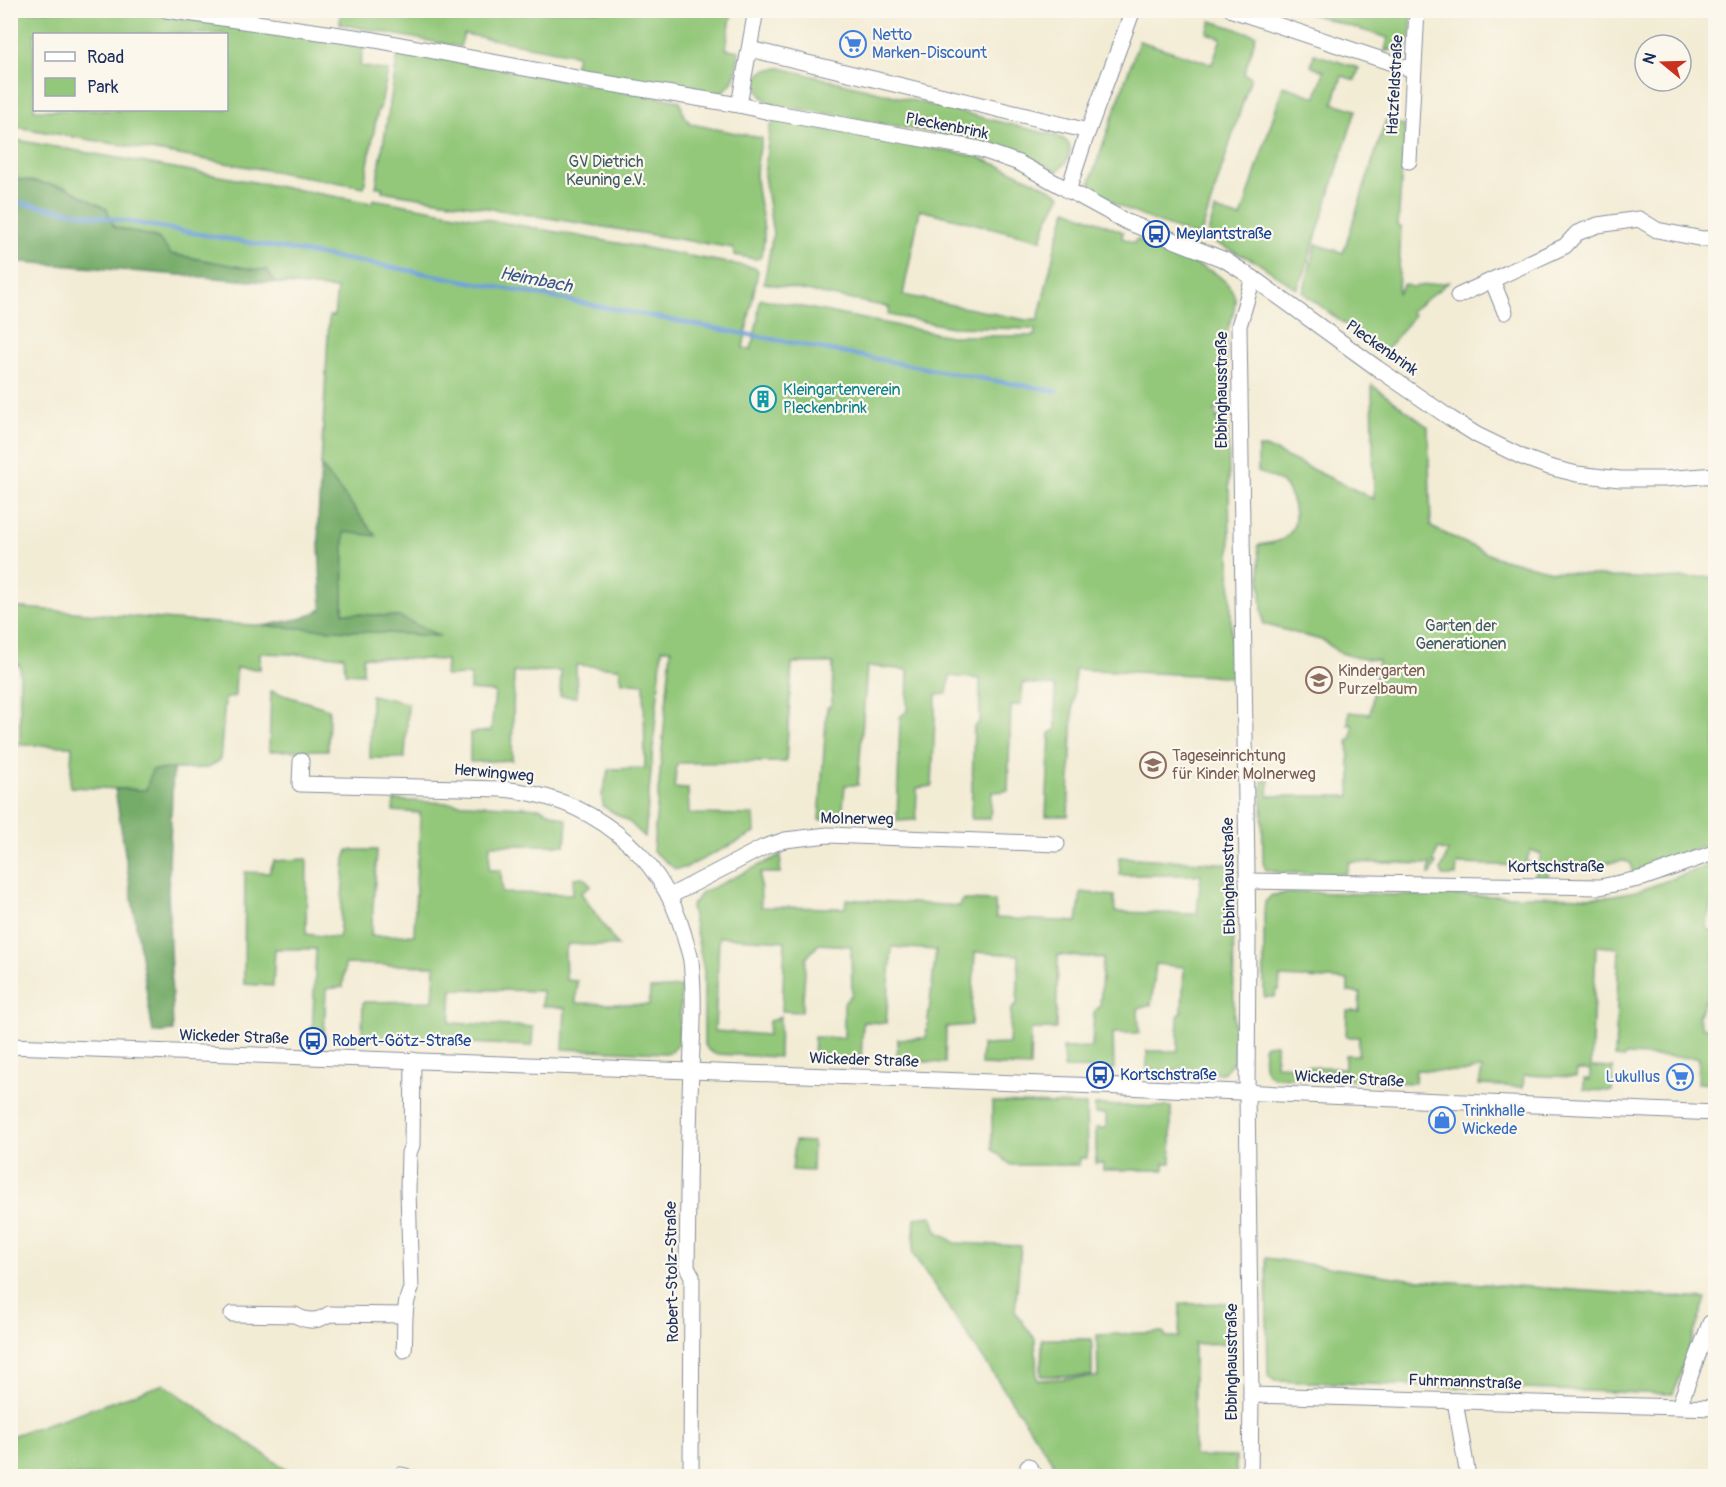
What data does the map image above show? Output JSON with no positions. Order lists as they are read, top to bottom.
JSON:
{
  "streets": {
    "street": [
      "Hatzfeldstraße",
      "Pleckenbrink",
      "Ebbinghausstraße",
      "Herwingweg",
      "Molnerweg",
      "Kortschstraße",
      "Wickeder Straße",
      "Robert-Stolz-Straße",
      "Fuhrmannstraße"
    ]
  },
  "crossings": [
    ["Pleckenbrink", "Ebbinghausstraße"],
    ["Ebbinghausstraße", "Kortschstraße"],
    ["Ebbinghausstraße", "Wickeder Straße"],
    ["Ebbinghausstraße", "Fuhrmannstraße"],
    ["Herwingweg", "Molnerweg"],
    ["Herwingweg", "Wickeder Straße"],
    ["Herwingweg", "Robert-Stolz-Straße"],
    ["Wickeder Straße", "Robert-Stolz-Straße"]
  ],
  "water": ["Heimbach"],
  "parks": ["GV Dietrich Keuning e.V.", "Garten der Generationen"],
  "places": {
    "supermarket": ["Netto Marken-Discount", "Lukullus"],
    "bus stop": ["Meylantstraße", "Robert-Götz-Straße", "Kortschstraße"],
    "building": ["Kleingartenverein Pleckenbrink"],
    "school or university": ["Kindergarten Purzelbaum", "Tageseinrichtung für Kinder Molnerweg"],
    "shop": ["Trinkhalle Wickede"]
  },
  "legend": ["Road", "Park"],
  "north": "left"
}
